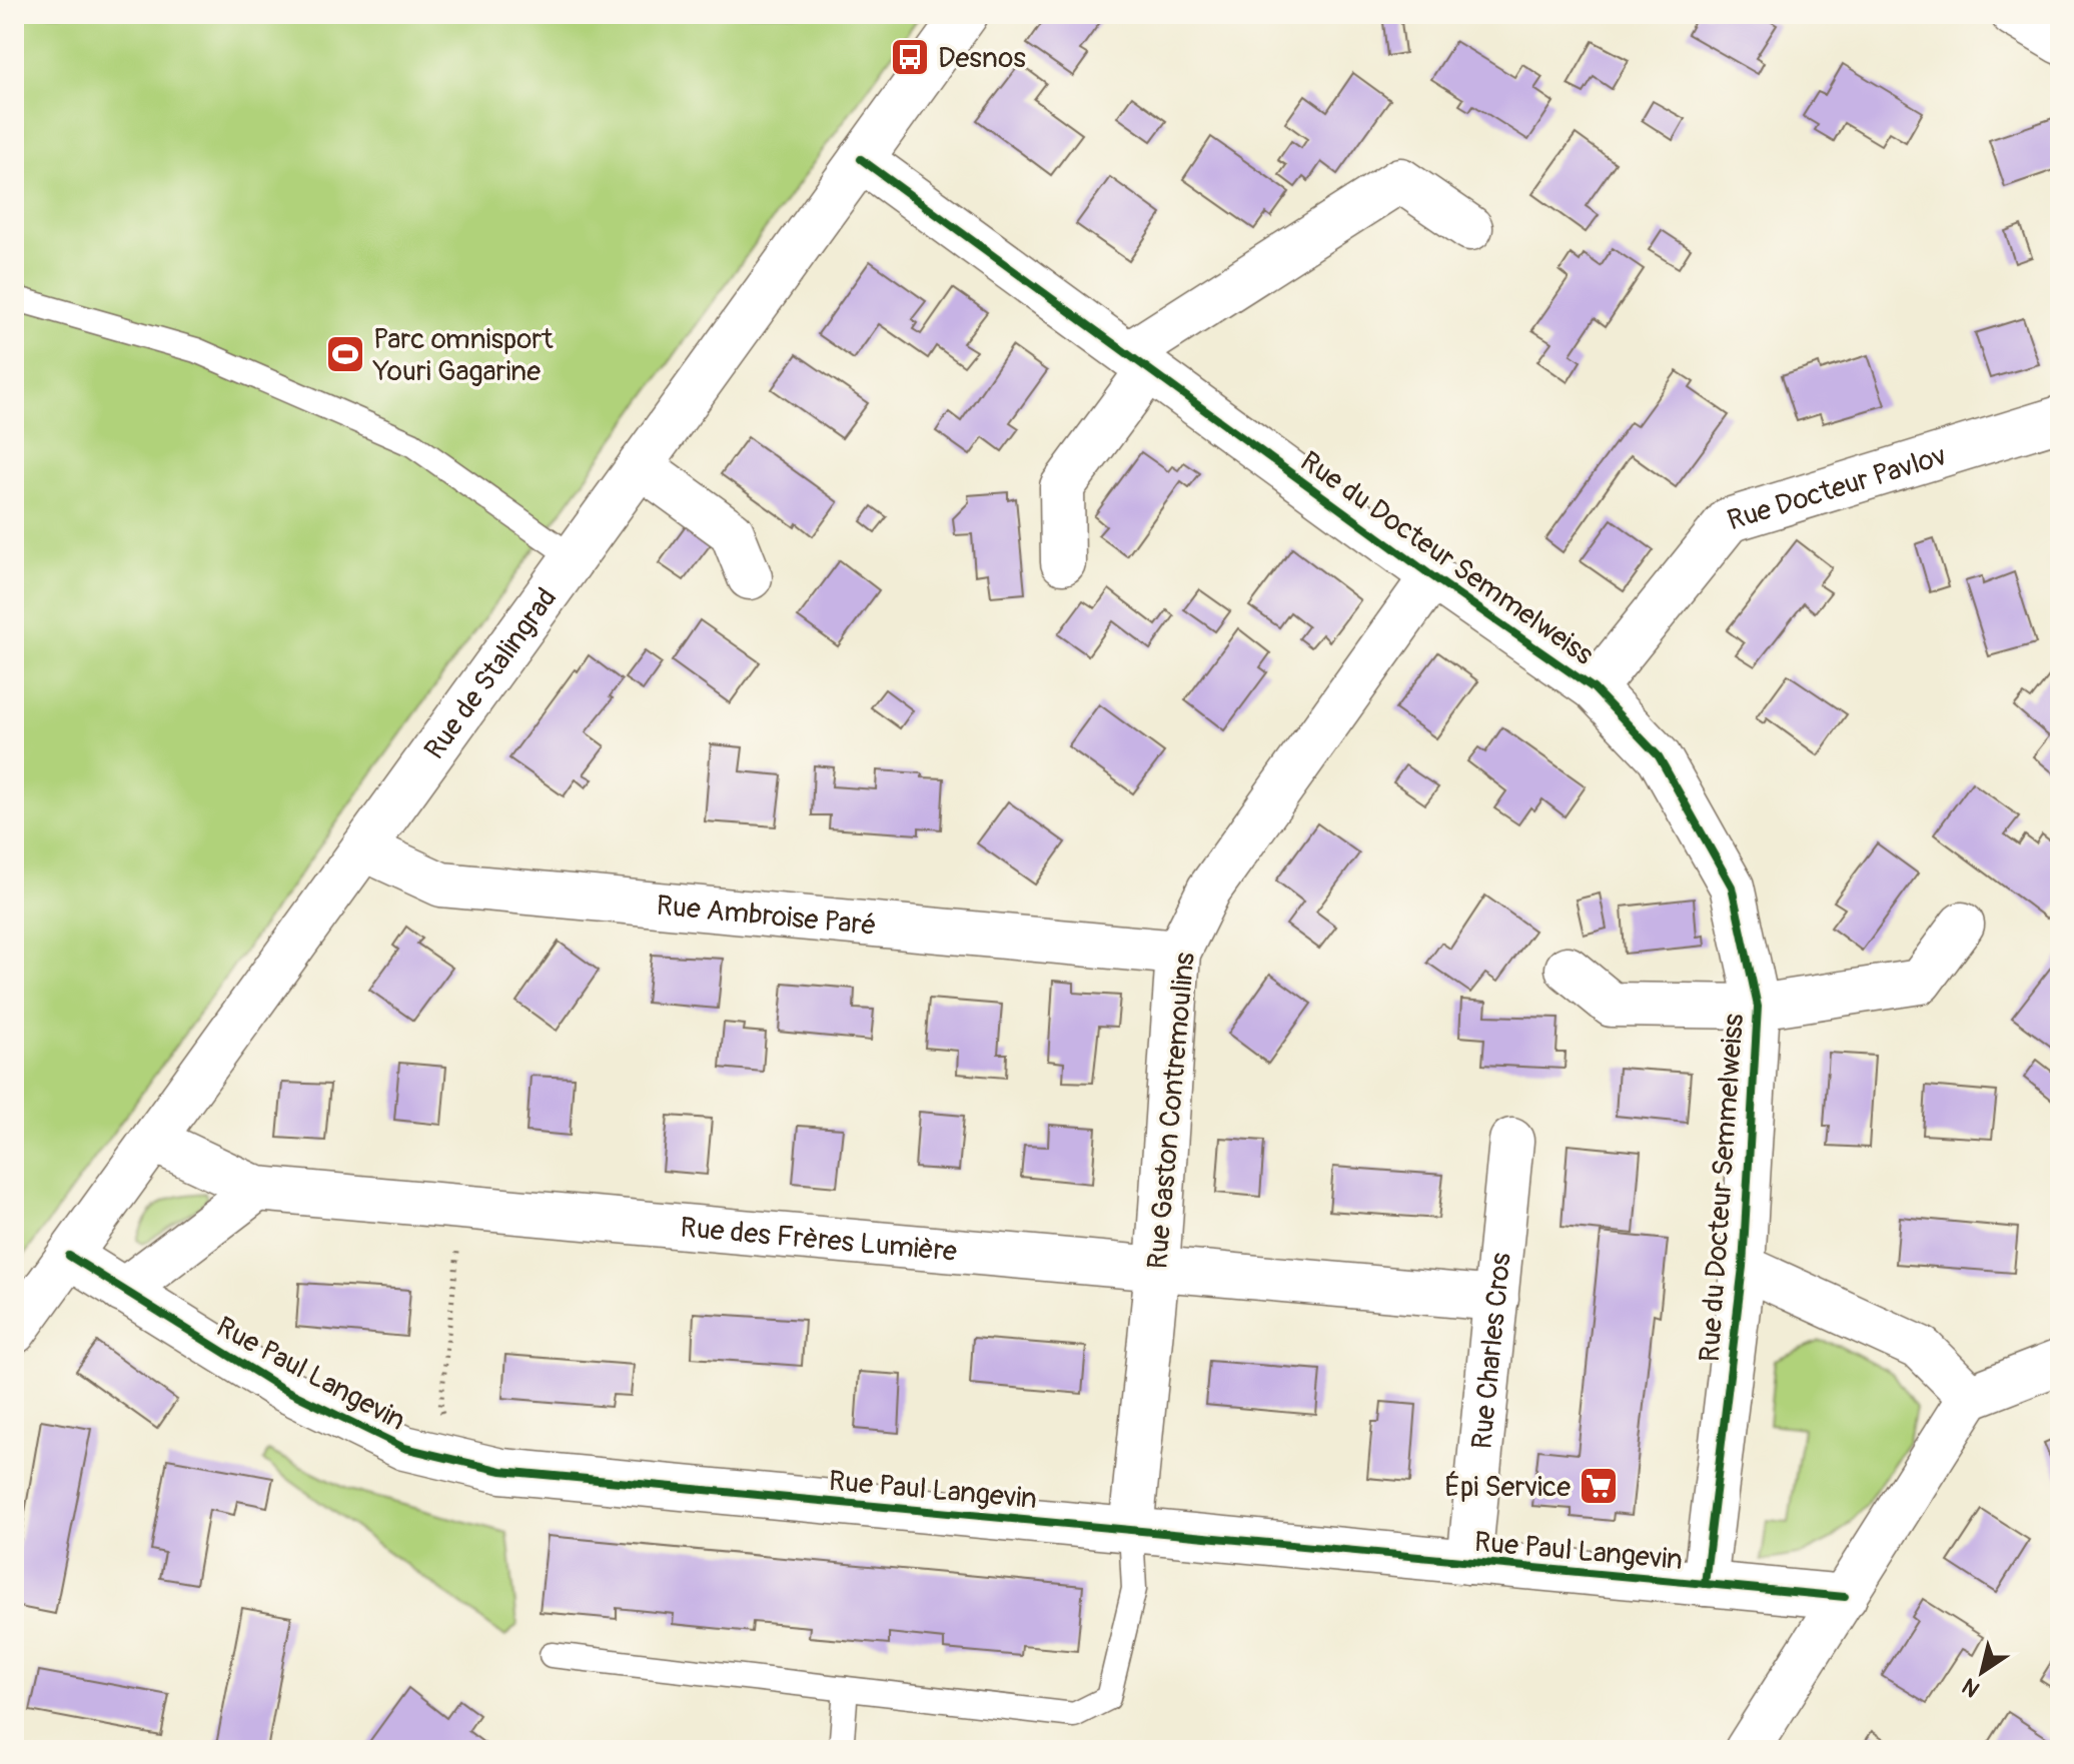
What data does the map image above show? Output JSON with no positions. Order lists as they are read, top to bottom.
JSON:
{
  "streets": {
    "street": [
      "Rue Docteur Pavlov",
      "Rue du Docteur Semmelweiss",
      "Rue de Stalingrad",
      "Rue Ambroise Paré",
      "Rue Gaston Contremoulins",
      "Rue des Frères Lumière",
      "Rue Charles Cros",
      "Rue Paul Langevin"
    ]
  },
  "crossings": [
    ["Rue Docteur Pavlov", "Rue du Docteur Semmelweiss"],
    ["Rue du Docteur Semmelweiss", "Rue de Stalingrad"],
    ["Rue du Docteur Semmelweiss", "Rue Gaston Contremoulins"],
    ["Rue du Docteur Semmelweiss", "Rue Paul Langevin"],
    ["Rue de Stalingrad", "Rue Ambroise Paré"],
    ["Rue de Stalingrad", "Rue des Frères Lumière"],
    ["Rue de Stalingrad", "Rue Paul Langevin"],
    ["Rue Ambroise Paré", "Rue Gaston Contremoulins"],
    ["Rue Gaston Contremoulins", "Rue des Frères Lumière"],
    ["Rue Gaston Contremoulins", "Rue Paul Langevin"],
    ["Rue des Frères Lumière", "Rue Charles Cros"],
    ["Rue Charles Cros", "Rue Paul Langevin"]
  ],
  "places": {
    "bus stop": ["Desnos"],
    "sports": ["Parc omnisport Youri Gagarine"],
    "supermarket": ["Épi Service"]
  },
  "north": "bottom left"
}
